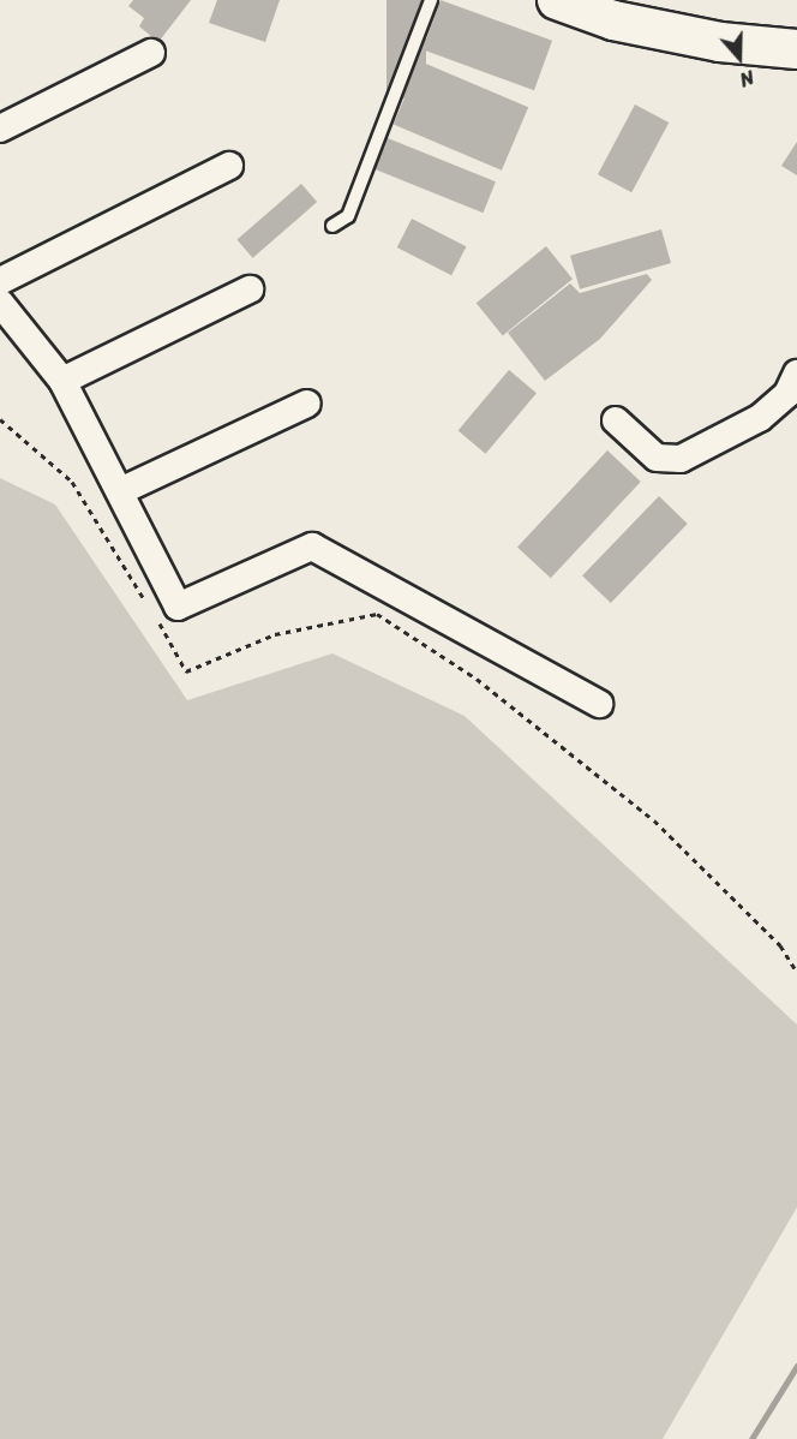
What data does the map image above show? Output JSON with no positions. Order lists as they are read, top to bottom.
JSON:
{
  "north": "bottom"
}
